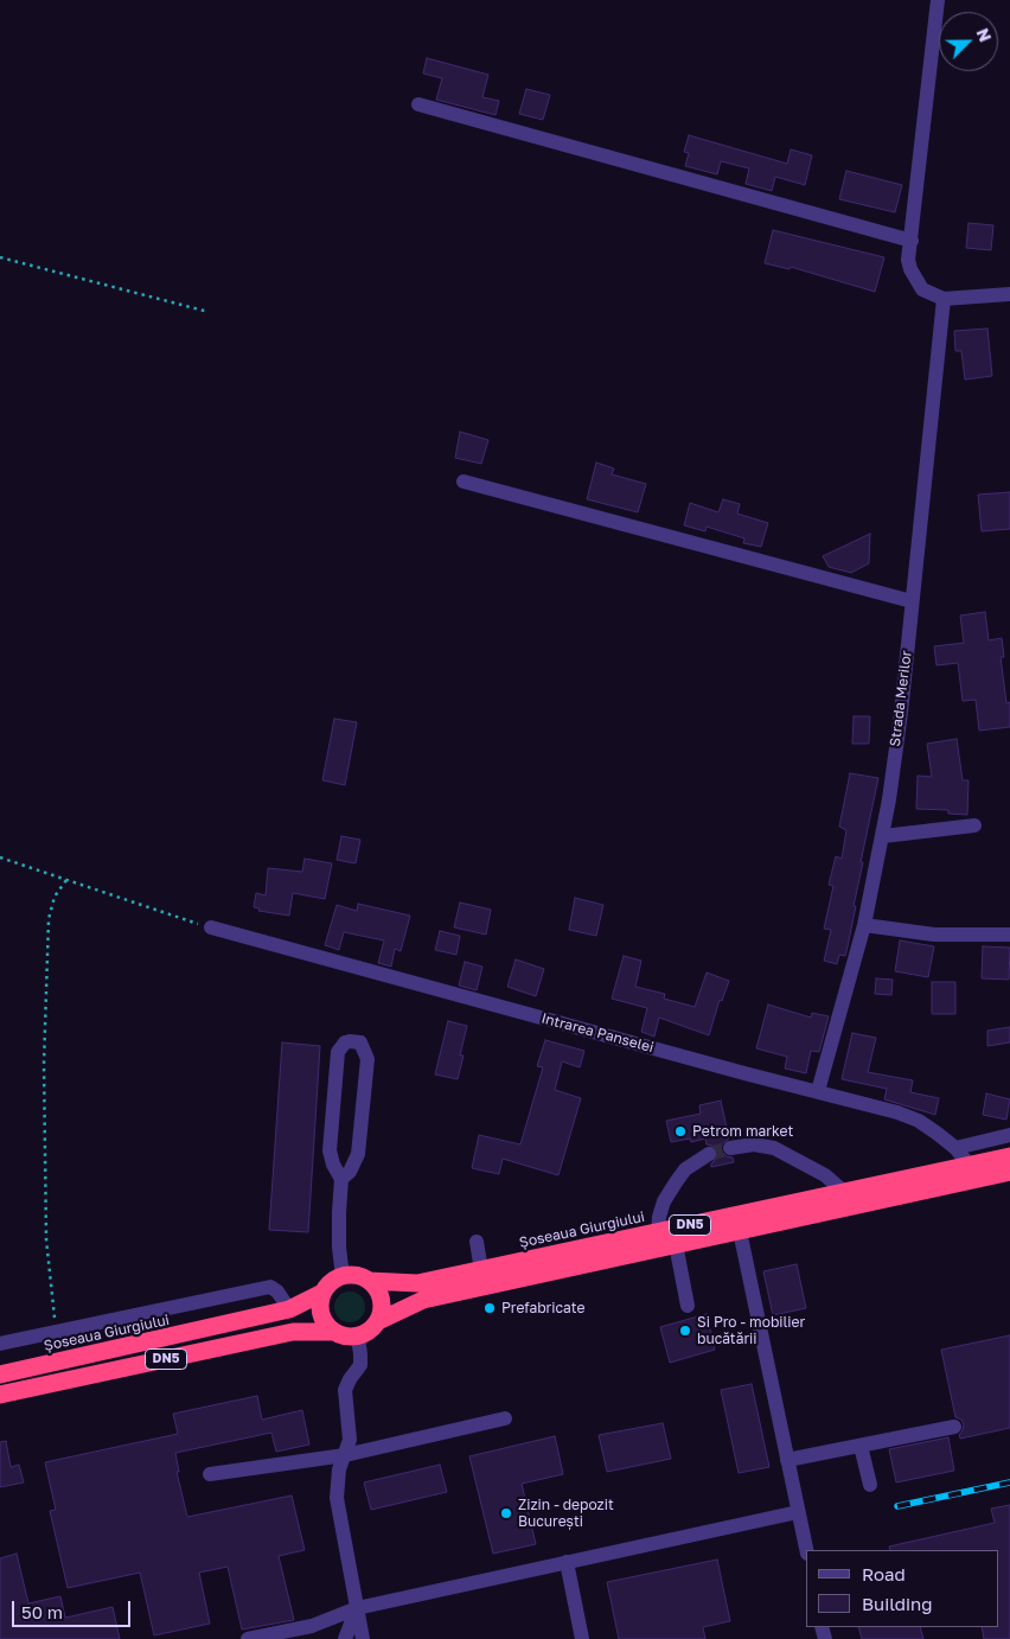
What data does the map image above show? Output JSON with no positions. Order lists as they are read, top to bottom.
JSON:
{
  "streets": {
    "highway": ["DN5", "Șoseaua Giurgiului"],
    "street": ["Strada Merilor", "Intrarea Panselei"]
  },
  "crossings": [
    ["Strada Merilor", "Intrarea Panselei"],
    ["Intrarea Panselei", "Șoseaua Giurgiului"],
    ["DN5", "Șoseaua Giurgiului"]
  ],
  "places": [
    "Petrom market",
    "Prefabricate",
    "Si Pro - mobilier bucătării",
    "Zizin - depozit București"
  ],
  "legend": ["Road", "Building"],
  "scale_bar": "50 m",
  "north": "top right"
}
